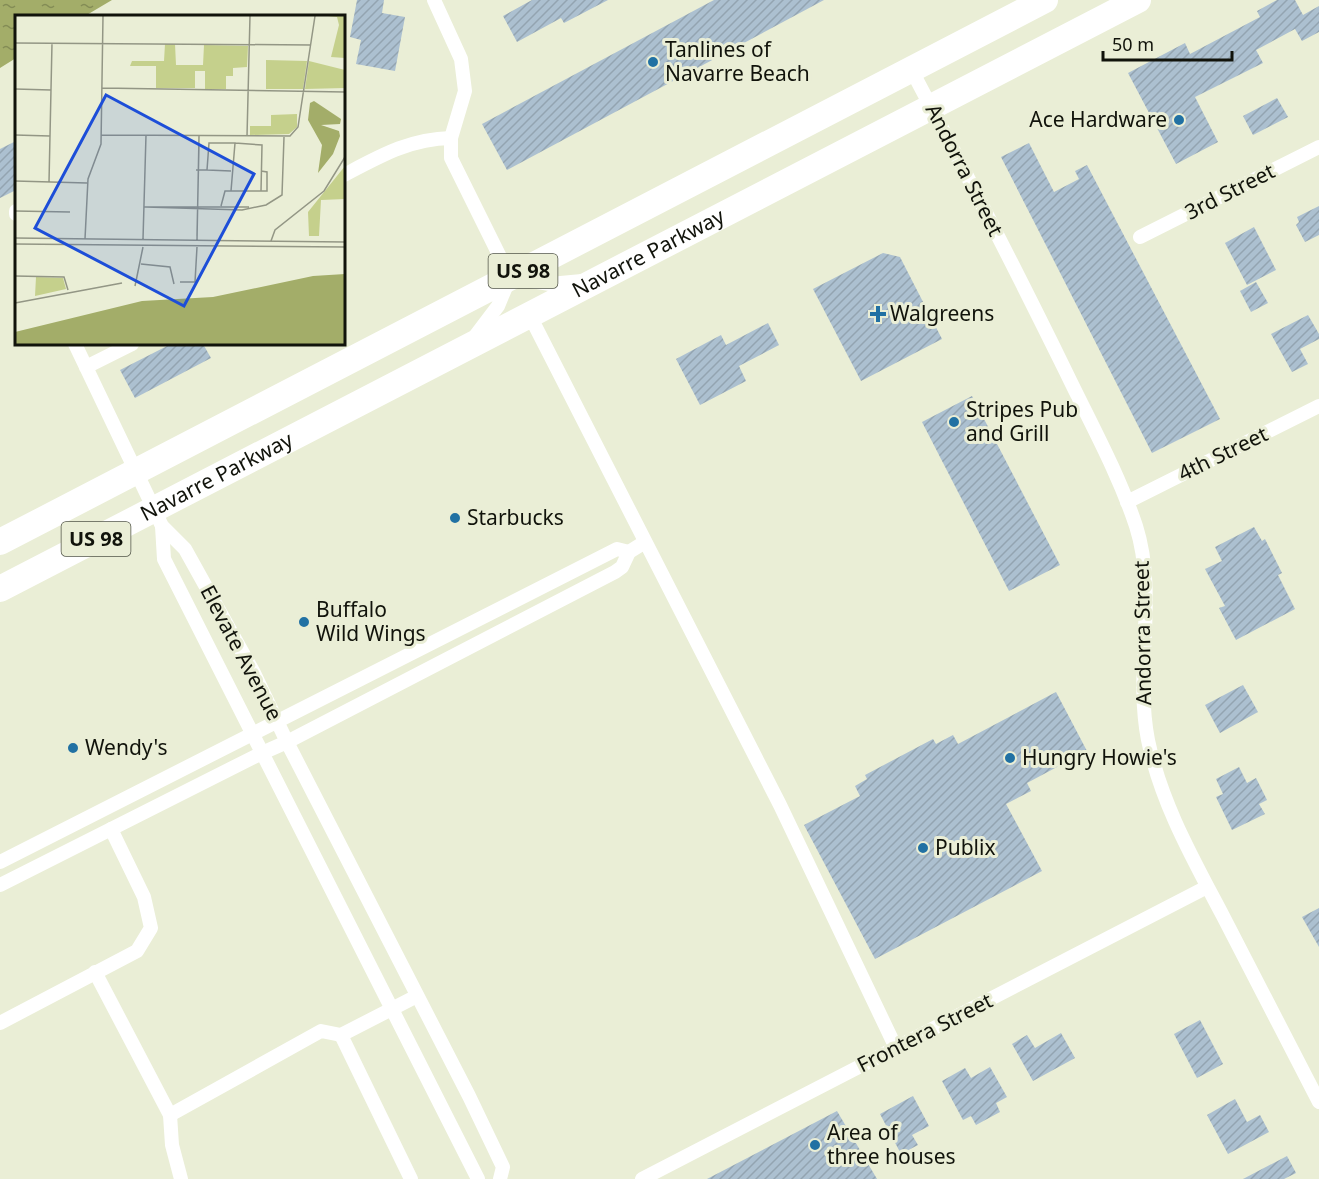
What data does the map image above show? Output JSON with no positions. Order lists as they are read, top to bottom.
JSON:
{
  "streets": {
    "highway": ["Navarre Parkway", "US 98"],
    "street": [
      "Andorra Street",
      "3rd Street",
      "4th Street",
      "Elevate Avenue",
      "Frontera Street"
    ]
  },
  "crossings": [
    ["Andorra Street", "Navarre Parkway"],
    ["Andorra Street", "4th Street"],
    ["Andorra Street", "Frontera Street"],
    ["Navarre Parkway", "Elevate Avenue"]
  ],
  "places": {
    "other": [
      "Tanlines of Navarre Beach",
      "Ace Hardware",
      "Stripes Pub and Grill",
      "Starbucks",
      "Buffalo Wild Wings",
      "Wendy's",
      "Hungry Howie's",
      "Publix",
      "Area of three houses"
    ],
    "health": ["Walgreens"]
  },
  "scale_bar": "50 m"
}
